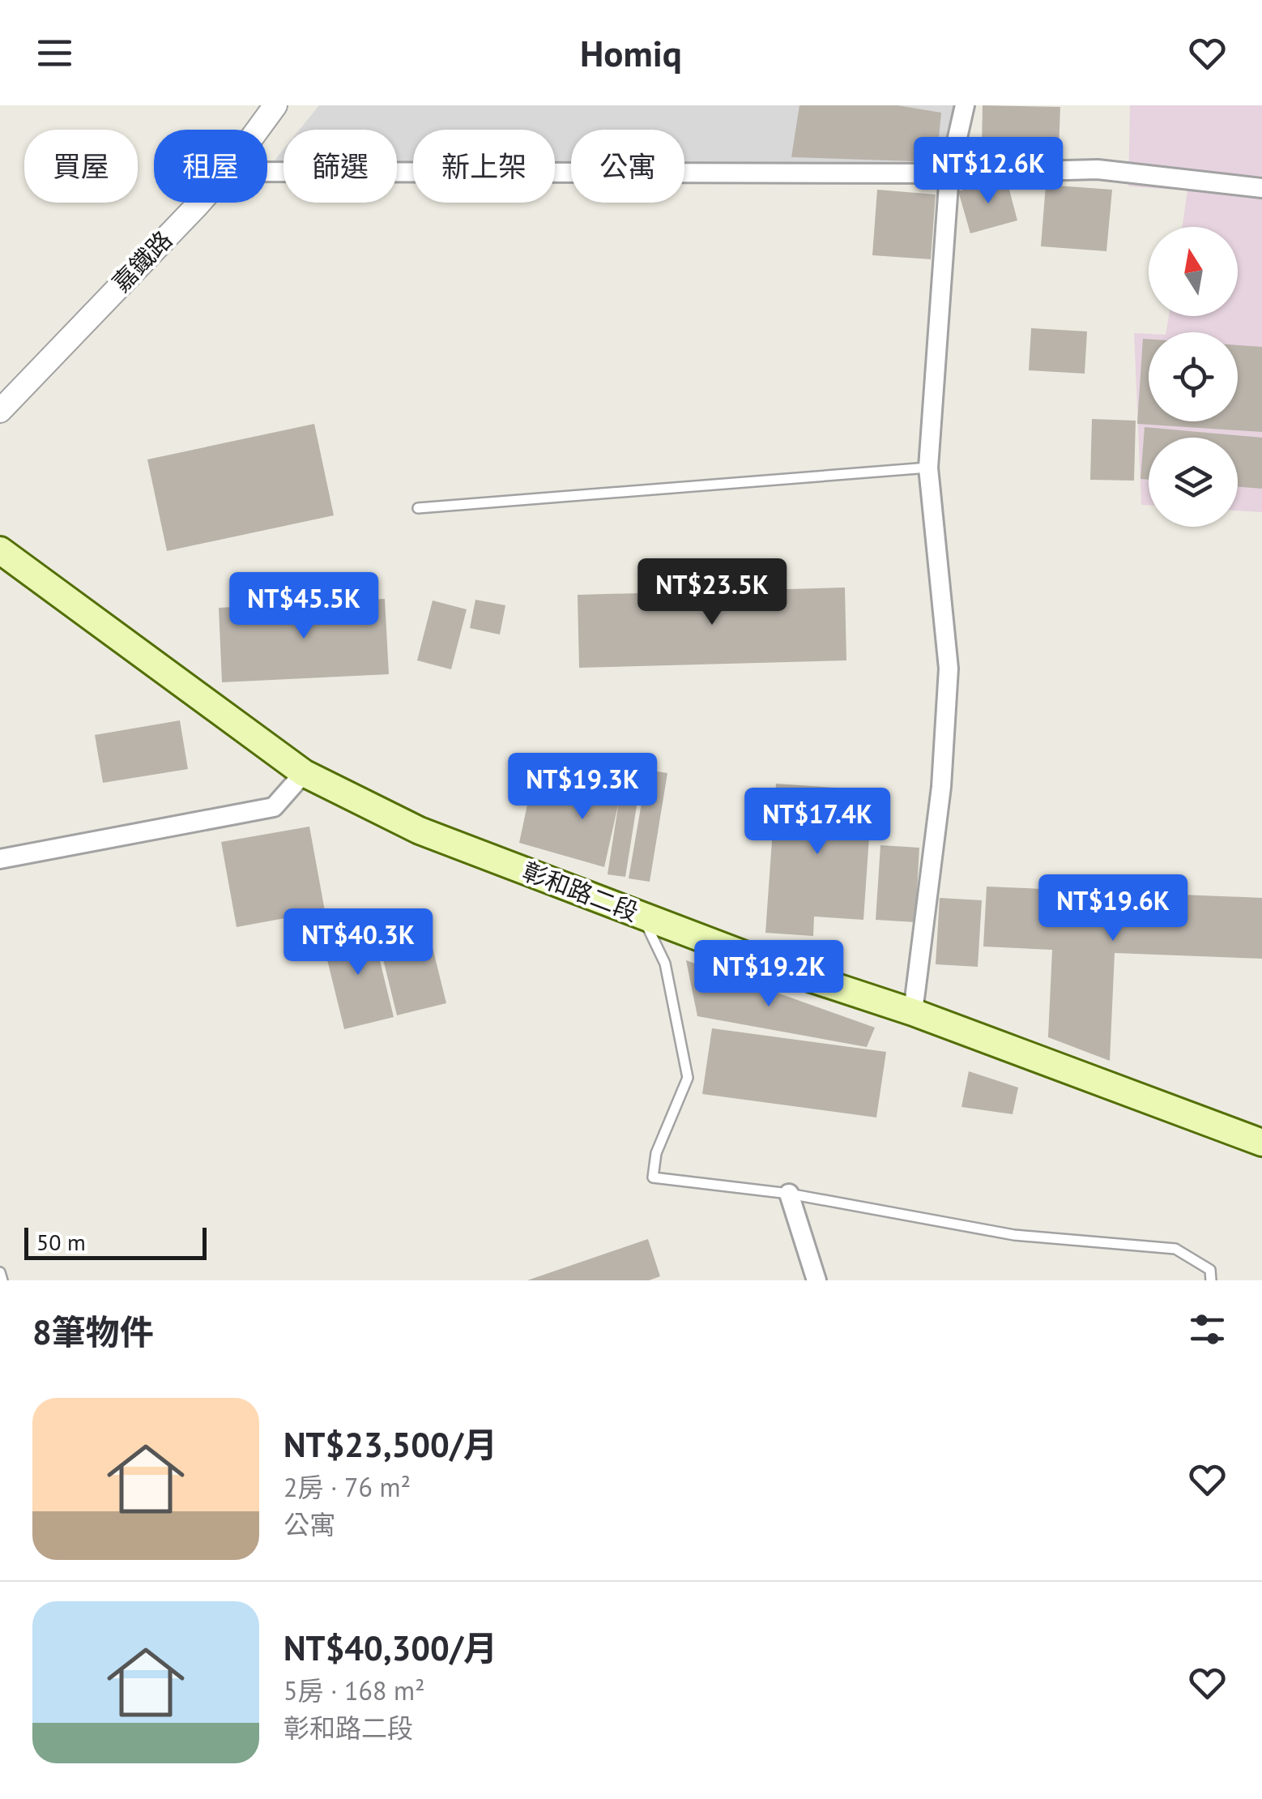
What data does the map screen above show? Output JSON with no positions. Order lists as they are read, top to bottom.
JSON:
{
  "streets": {
    "main road": ["彰和路二段"],
    "street": ["嘉鐵路"]
  },
  "scale_bar": "50 m",
  "north": "top",
  "page": {
    "header": "Homiq",
    "chip": [
      "買屋",
      "租屋",
      "篩選",
      "新上架",
      "公寓"
    ],
    "price": [
      "NT$12.6K",
      "NT$23.5K",
      "NT$45.5K",
      "NT$19.3K",
      "NT$17.4K",
      "NT$19.6K",
      "NT$40.3K",
      "NT$19.2K"
    ],
    "scale": "50 m",
    "heading": "8筆物件",
    "list": [
      {
        "name": "NT$23,500/月",
        "note": "2房 · 76 m² · 公寓"
      },
      {
        "name": "NT$40,300/月",
        "note": "5房 · 168 m² · 彰和路二段"
      }
    ]
  }
}
